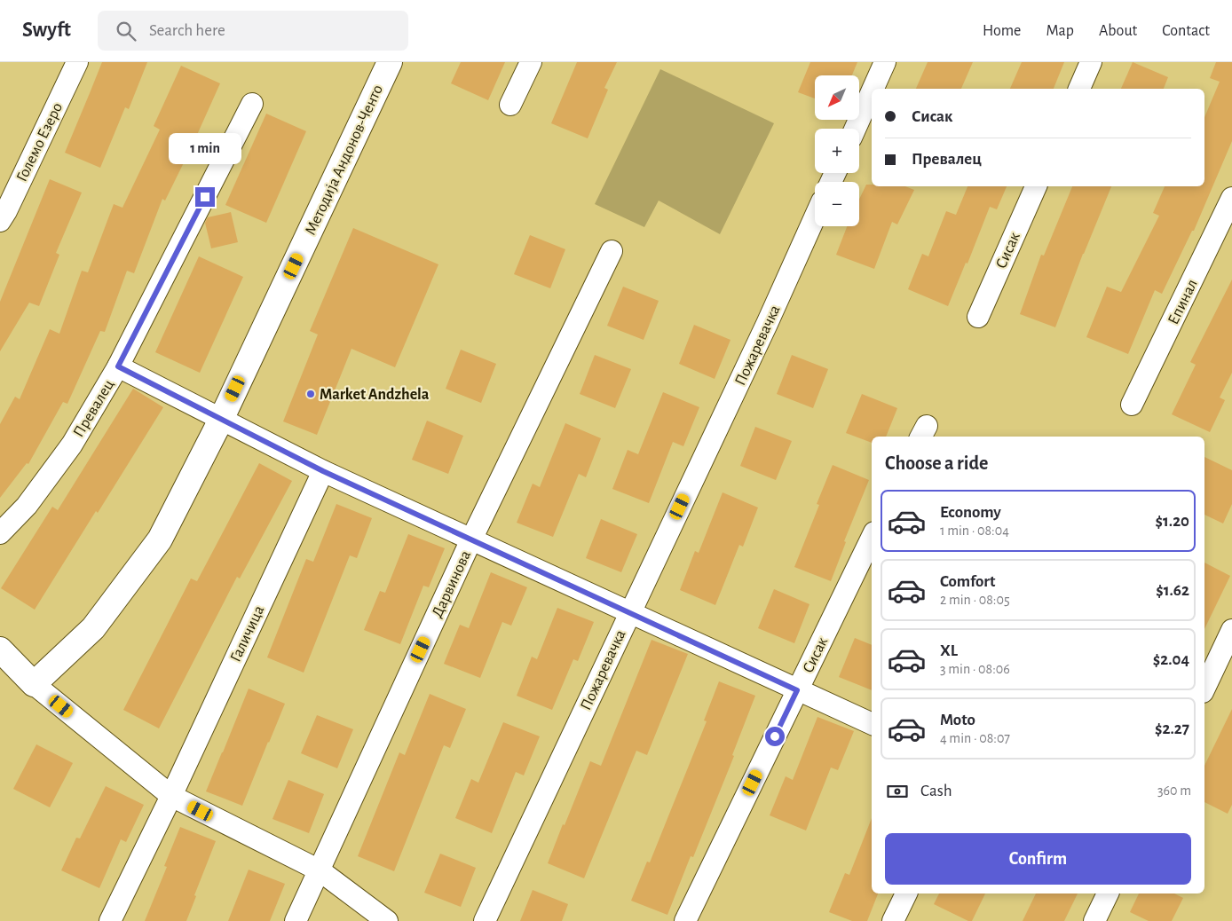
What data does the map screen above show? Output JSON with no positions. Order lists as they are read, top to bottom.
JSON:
{
  "streets": {
    "street": [
      "Големо Езеро",
      "Методија Андонов-Ченто",
      "Сисак",
      "Епинал",
      "Пожаревачка",
      "Превалец",
      "Дарвинова",
      "Галичица"
    ]
  },
  "places": ["Market Andzhela"],
  "north": "bottom left",
  "page": {
    "header": "Swyft",
    "search": "Search here",
    "nav": [
      "Home",
      "Map",
      "About",
      "Contact"
    ],
    "map_buttons": ["+", "−"],
    "banner": ["Сисак", "Превалец"],
    "bubble": "1 min",
    "heading": "Choose a ride",
    "list": [
      {
        "name": "Economy",
        "note": "1 min · 08:04",
        "value": "$1.20"
      },
      {
        "name": "Comfort",
        "note": "2 min · 08:05",
        "value": "$1.62"
      },
      {
        "name": "XL",
        "note": "3 min · 08:06",
        "value": "$2.04"
      },
      {
        "name": "Moto",
        "note": "4 min · 08:07",
        "value": "$2.27"
      }
    ],
    "pay": ["Cash", "360 m"],
    "buttons": "Confirm"
  }
}
